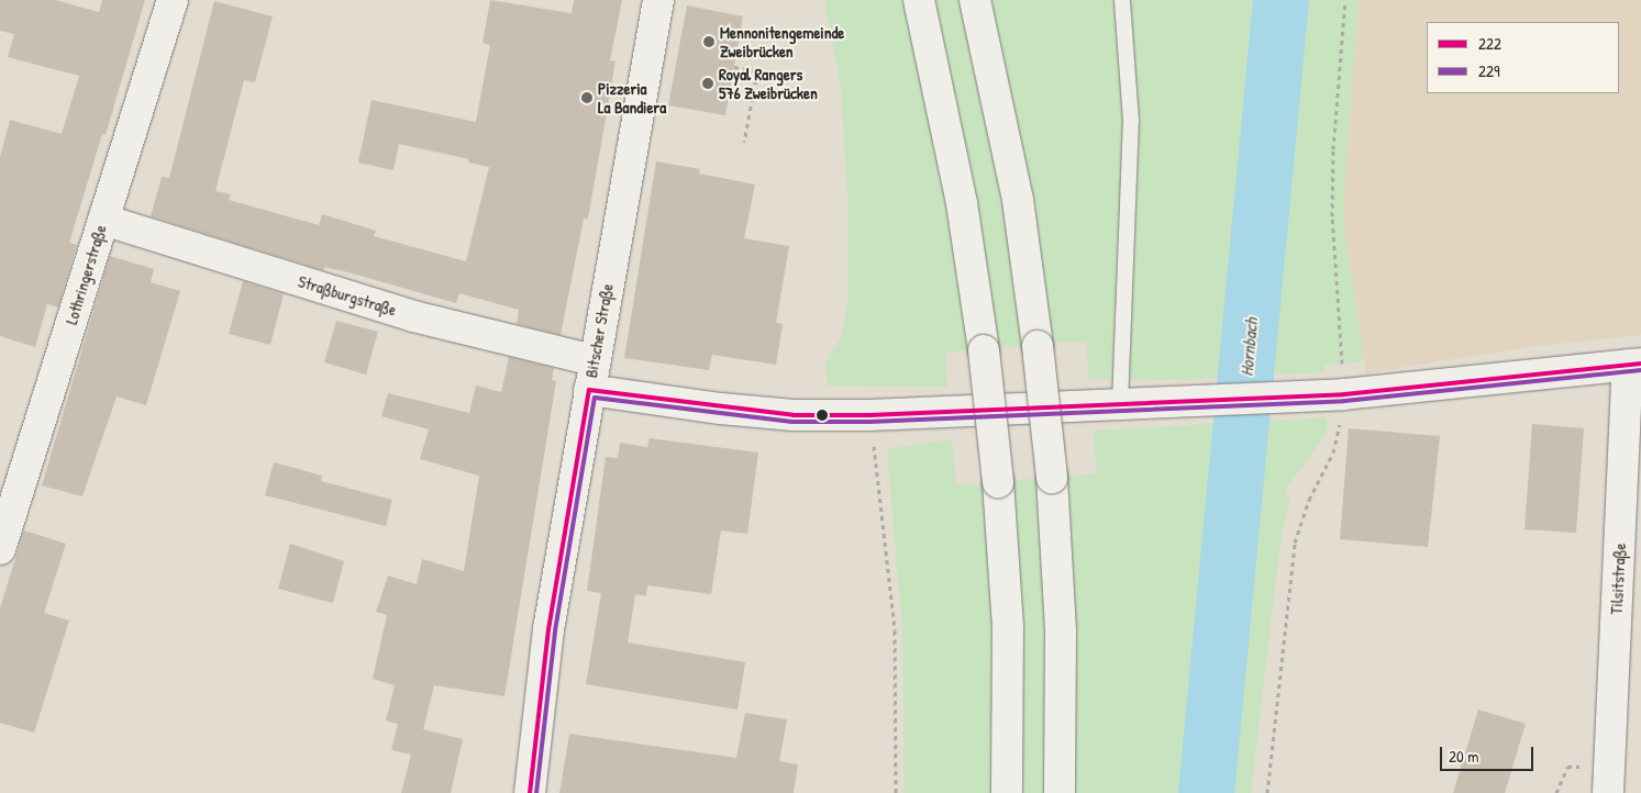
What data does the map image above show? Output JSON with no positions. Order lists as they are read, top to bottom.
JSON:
{
  "streets": {
    "main road": [
      "Lothringerstraße",
      "Straßburgstraße",
      "Bitscher Straße",
      "Tilsitstraße"
    ]
  },
  "crossings": [
    ["Lothringerstraße", "Straßburgstraße"],
    ["Straßburgstraße", "Bitscher Straße"]
  ],
  "water": ["Hornbach"],
  "places": ["Mennonitengemeinde Zweibrücken", "Royal Rangers 576 Zweibrücken", "Pizzeria La Bandiera"],
  "lines": ["transit line 222", "transit line 229"],
  "legend": ["222", "229"],
  "scale_bar": "20 m"
}
